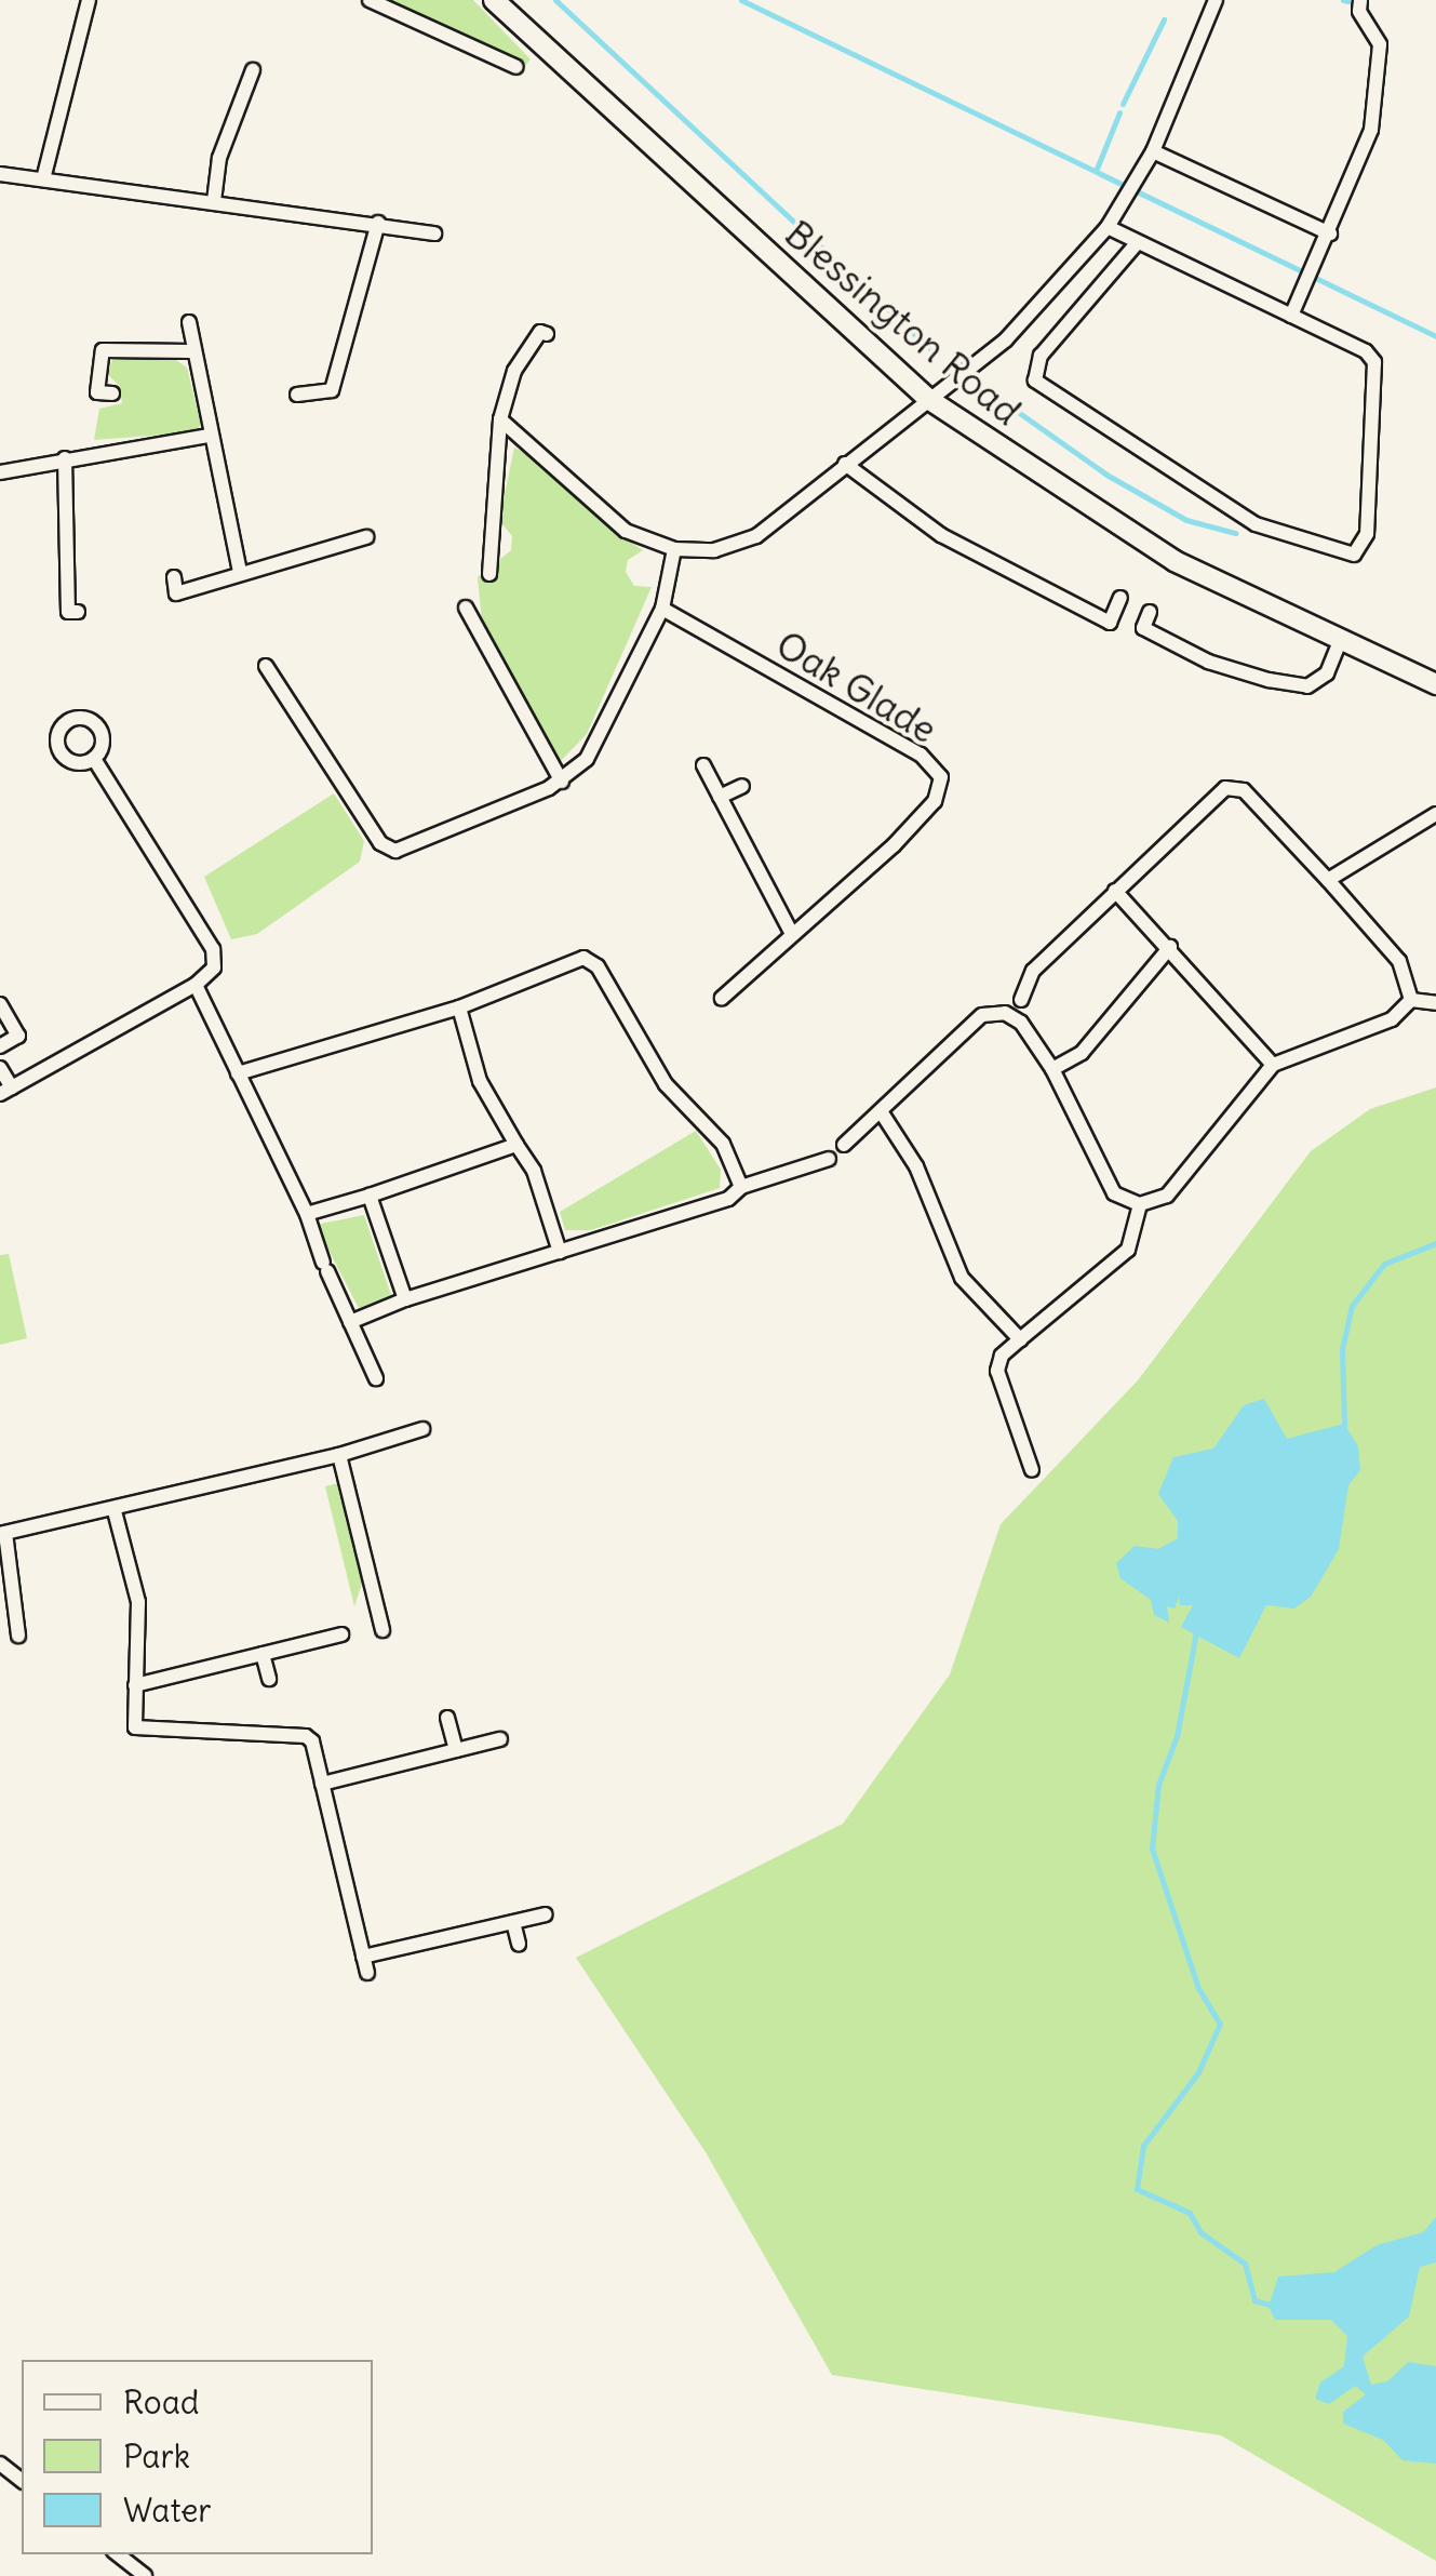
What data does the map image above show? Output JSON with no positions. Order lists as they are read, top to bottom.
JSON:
{
  "streets": {
    "main road": ["Blessington Road"],
    "street": ["Oak Glade"]
  },
  "legend": ["Road", "Park", "Water"]
}
